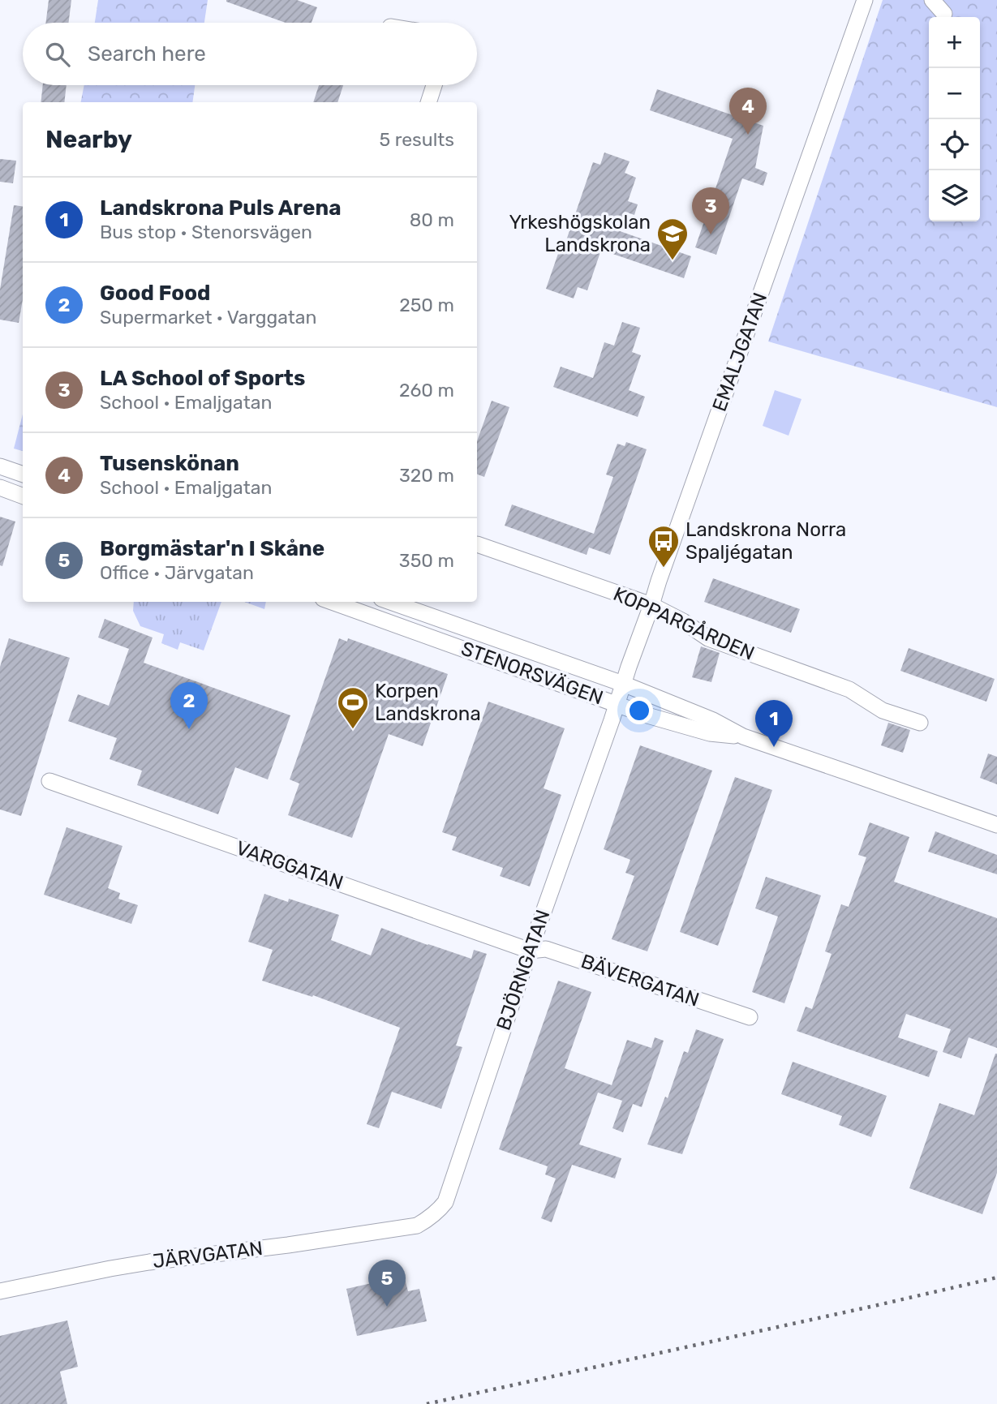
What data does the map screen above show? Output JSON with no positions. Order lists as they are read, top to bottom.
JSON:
{
  "streets": {
    "street": [
      "EMALJGATAN",
      "KOPPARGÅRDEN",
      "STENORSVÄGEN",
      "VARGGATAN",
      "BJÖRNGATAN",
      "BÄVERGATAN",
      "JÄRVGATAN"
    ]
  },
  "crossings": [
    ["EMALJGATAN", "KOPPARGÅRDEN"],
    ["EMALJGATAN", "STENORSVÄGEN"],
    ["EMALJGATAN", "BJÖRNGATAN"],
    ["STENORSVÄGEN", "BJÖRNGATAN"],
    ["VARGGATAN", "BJÖRNGATAN"],
    ["VARGGATAN", "BÄVERGATAN"],
    ["BJÖRNGATAN", "BÄVERGATAN"],
    ["BJÖRNGATAN", "JÄRVGATAN"]
  ],
  "places": {
    "school or university": ["Yrkeshögskolan Landskrona"],
    "bus stop": ["Landskrona Norra Spaljégatan"],
    "sports": ["Korpen Landskrona"]
  },
  "page": {
    "map_buttons": ["+", "−"],
    "search": "Search here",
    "pins": [
      "4",
      "3",
      "2",
      "1",
      "5"
    ],
    "heading": ["Nearby", "5 results"],
    "list": [
      {
        "mark": "1",
        "name": "Landskrona Puls Arena",
        "note": "Bus stop · Stenorsvägen",
        "value": "80 m"
      },
      {
        "mark": "2",
        "name": "Good Food",
        "note": "Supermarket · Varggatan",
        "value": "250 m"
      },
      {
        "mark": "3",
        "name": "LA School of Sports",
        "note": "School · Emaljgatan",
        "value": "260 m"
      },
      {
        "mark": "4",
        "name": "Tusenskönan",
        "note": "School · Emaljgatan",
        "value": "320 m"
      },
      {
        "mark": "5",
        "name": "Borgmästar'n I Skåne",
        "note": "Office · Järvgatan",
        "value": "350 m"
      }
    ]
  }
}
